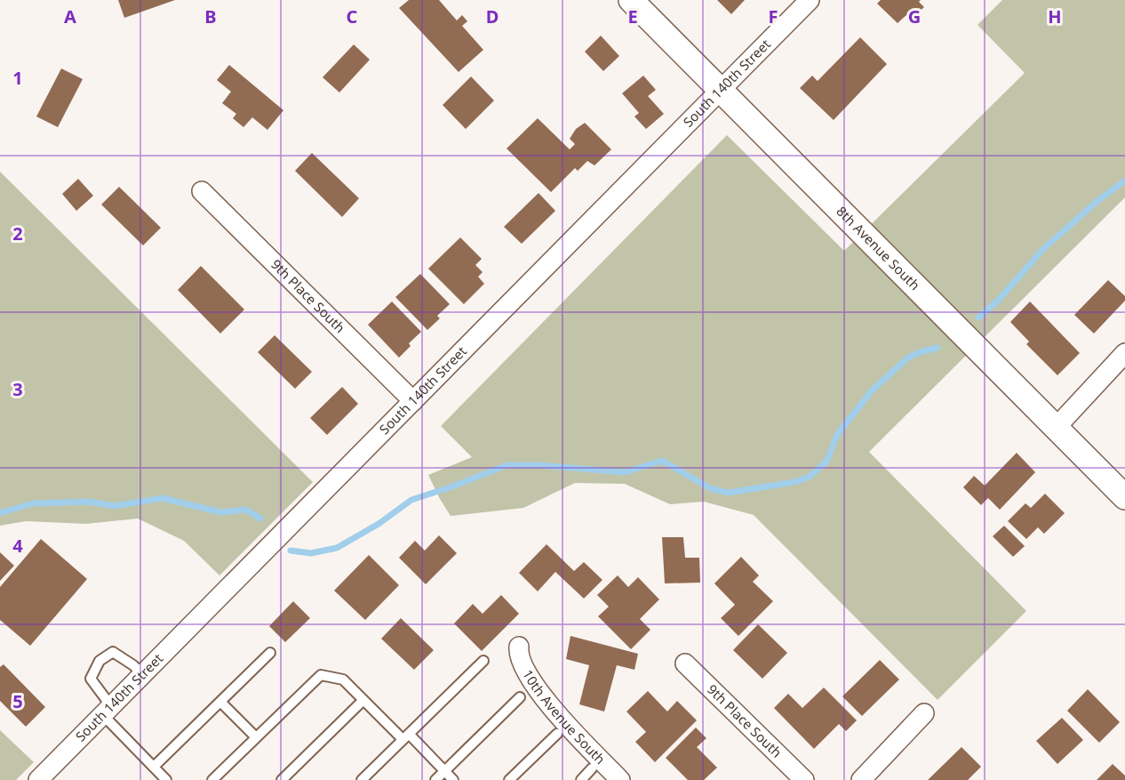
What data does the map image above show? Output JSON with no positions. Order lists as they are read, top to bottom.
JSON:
{
  "streets": {
    "street": [
      "South 140th Street",
      "8th Avenue South",
      "9th Place South",
      "10th Avenue South"
    ]
  },
  "crossings": [
    ["South 140th Street", "8th Avenue South"],
    ["South 140th Street", "9th Place South"]
  ],
  "grid": {
    "columns": [
      "A",
      "B",
      "C",
      "D",
      "E",
      "F",
      "G",
      "H"
    ],
    "rows": [
      "1",
      "2",
      "3",
      "4",
      "5"
    ]
  }
}
